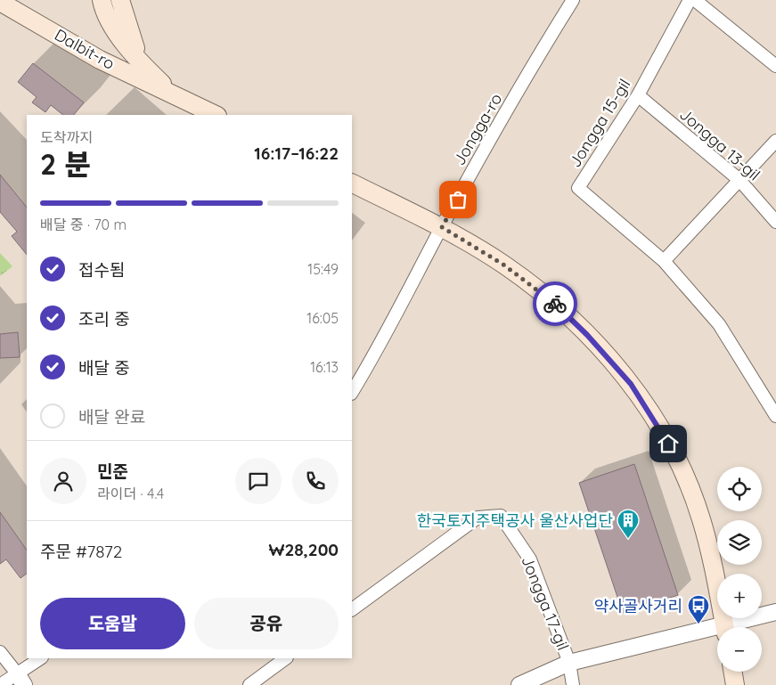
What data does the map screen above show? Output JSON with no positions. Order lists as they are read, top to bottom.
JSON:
{
  "streets": {
    "main road": ["Dalbit-ro"],
    "street": [
      "Jongga 15-gil",
      "Jongga-ro",
      "Jongga 13-gil",
      "Jongga 17-gil"
    ]
  },
  "crossings": [
    ["Jongga 15-gil", "Jongga 13-gil"]
  ],
  "places": {
    "building": ["한국토지주택공사 울산사업단"],
    "bus stop": ["약사골사거리"]
  },
  "page": {
    "heading": ["2 분", "도착까지", "16:17–16:22"],
    "panel": [
      "민준",
      "라이더 · 4.4",
      "주문 #7872",
      "₩28,200"
    ],
    "bar": "배달 중 · 70 m",
    "list": [
      ["접수됨", "15:49"],
      ["조리 중", "16:05"],
      ["배달 중", "16:13"],
      "배달 완료"
    ],
    "map_buttons": ["+", "−"],
    "buttons": ["도움말", "공유"]
  }
}
